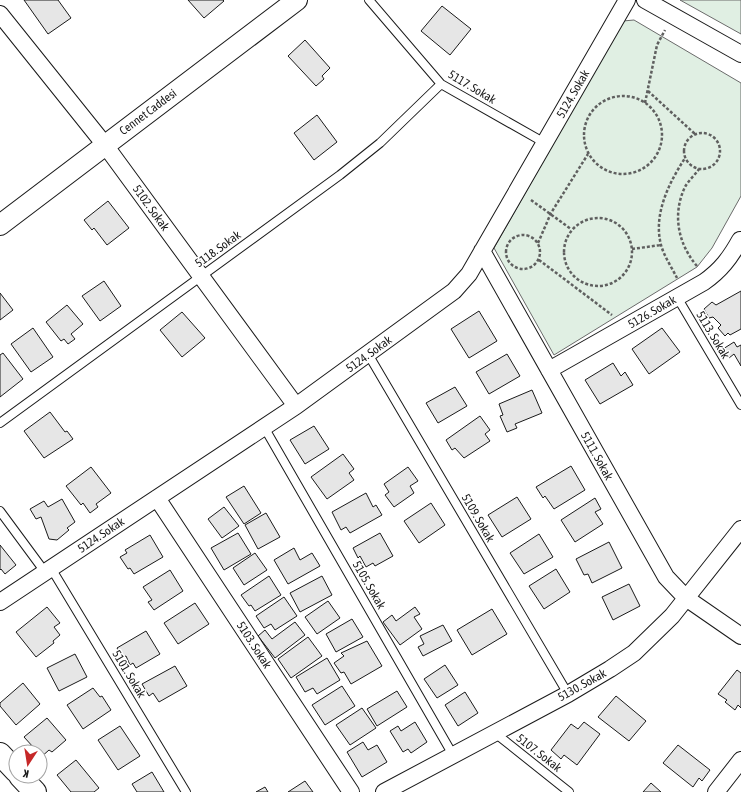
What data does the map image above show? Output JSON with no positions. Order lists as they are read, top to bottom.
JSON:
{
  "streets": {
    "street": [
      "5124. Sokak",
      "Cennet Caddesi",
      "5102. Sokak",
      "5126. Sokak",
      "5111. Sokak",
      "5103. Sokak",
      "5130. Sokak"
    ],
    "lane": [
      "5117. Sokak",
      "5118. Sokak",
      "5113. Sokak",
      "5109. Sokak",
      "5105. Sokak",
      "5101. Sokak",
      "5107. Sokak"
    ]
  },
  "crossings": [
    ["5117. Sokak", "5124. Sokak"],
    ["5117. Sokak", "5118. Sokak"],
    ["5124. Sokak", "5102. Sokak"],
    ["5124. Sokak", "5111. Sokak"],
    ["5124. Sokak", "5109. Sokak"],
    ["5124. Sokak", "5105. Sokak"],
    ["5124. Sokak", "5103. Sokak"],
    ["5124. Sokak", "5101. Sokak"],
    ["Cennet Caddesi", "5102. Sokak"],
    ["5102. Sokak", "5118. Sokak"],
    ["5126. Sokak", "5113. Sokak"],
    ["5126. Sokak", "5111. Sokak"],
    ["5111. Sokak", "5130. Sokak"],
    ["5109. Sokak", "5130. Sokak"],
    ["5105. Sokak", "5130. Sokak"],
    ["5130. Sokak", "5107. Sokak"]
  ],
  "north": "bottom"
}
